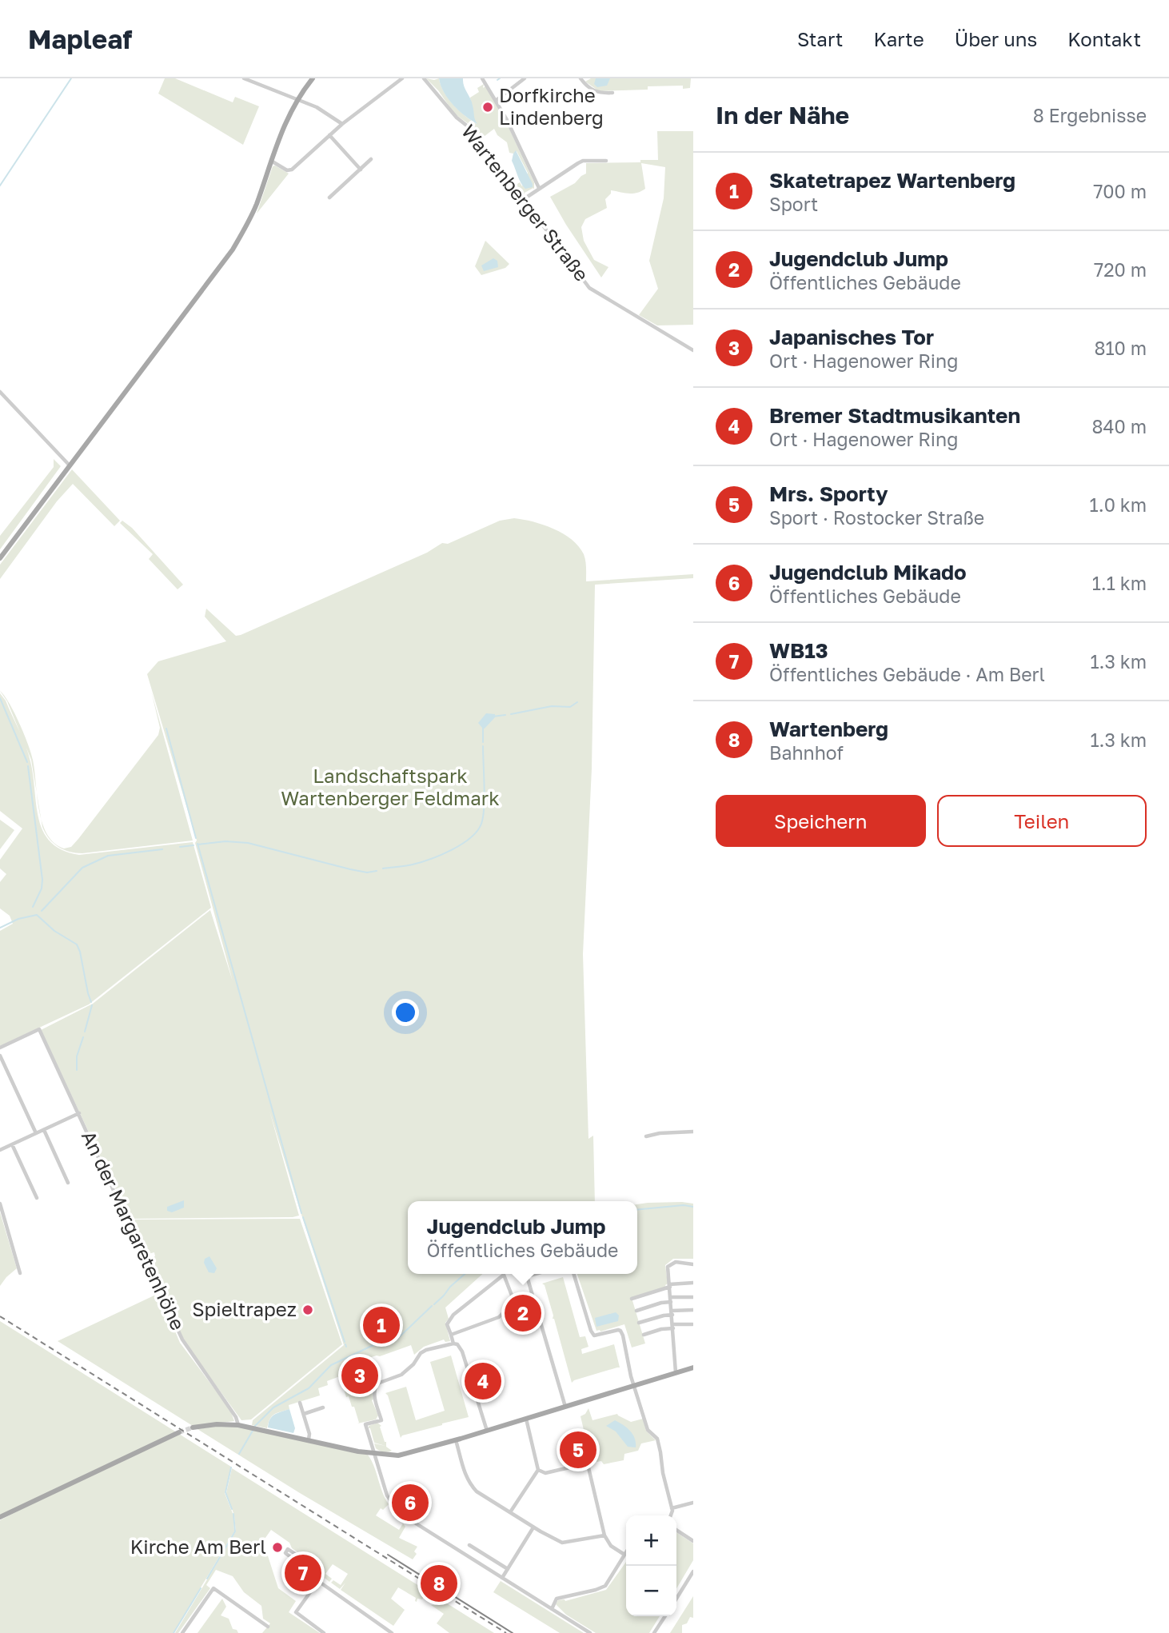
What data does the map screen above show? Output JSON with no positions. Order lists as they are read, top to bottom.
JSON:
{
  "streets": {
    "street": ["Wartenberger Straße", "An der Margaretenhöhe"]
  },
  "parks": ["Landschaftspark Wartenberger Feldmark"],
  "places": ["Dorfkirche Lindenberg", "Spieltrapez", "Kirche Am Berl"],
  "page": {
    "header": "Mapleaf",
    "nav": [
      "Start",
      "Karte",
      "Über uns",
      "Kontakt"
    ],
    "heading": ["In der Nähe", "8 Ergebnisse"],
    "list": [
      {
        "mark": "1",
        "name": "Skatetrapez Wartenberg",
        "note": "Sport",
        "value": "700 m"
      },
      {
        "mark": "2",
        "name": "Jugendclub Jump",
        "note": "Öffentliches Gebäude",
        "value": "720 m"
      },
      {
        "mark": "3",
        "name": "Japanisches Tor",
        "note": "Ort · Hagenower Ring",
        "value": "810 m"
      },
      {
        "mark": "4",
        "name": "Bremer Stadtmusikanten",
        "note": "Ort · Hagenower Ring",
        "value": "840 m"
      },
      {
        "mark": "5",
        "name": "Mrs. Sporty",
        "note": "Sport · Rostocker Straße",
        "value": "1.0 km"
      },
      {
        "mark": "6",
        "name": "Jugendclub Mikado",
        "note": "Öffentliches Gebäude",
        "value": "1.1 km"
      },
      {
        "mark": "7",
        "name": "WB13",
        "note": "Öffentliches Gebäude · Am Berl",
        "value": "1.3 km"
      },
      {
        "mark": "8",
        "name": "Wartenberg",
        "note": "Bahnhof",
        "value": "1.3 km"
      }
    ],
    "buttons": ["Speichern", "Teilen"],
    "popup": ["Jugendclub Jump", "Öffentliches Gebäude"],
    "pins": [
      "2",
      "1",
      "3",
      "4",
      "5",
      "6",
      "7",
      "8"
    ],
    "map_buttons": ["+", "−"]
  }
}
